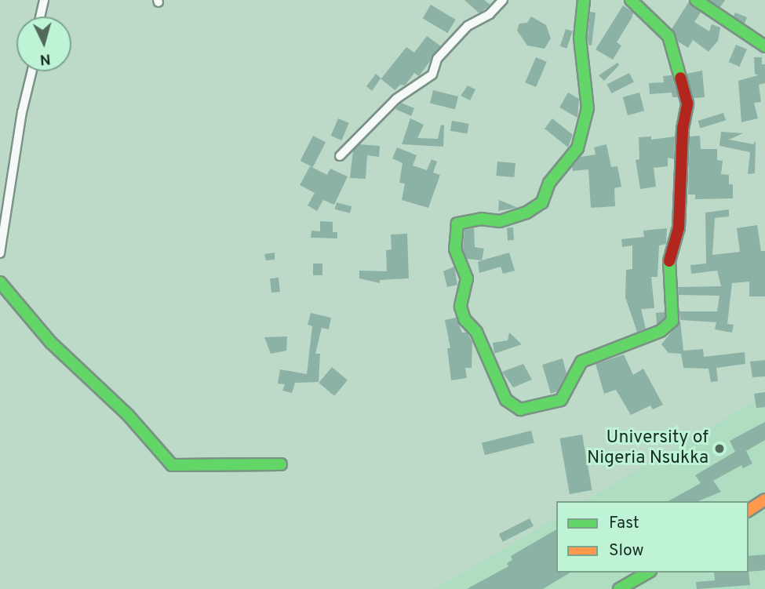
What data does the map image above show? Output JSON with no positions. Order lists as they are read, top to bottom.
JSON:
{
  "places": ["University of Nigeria Nsukka"],
  "legend": ["Fast", "Slow"],
  "north": "bottom"
}
